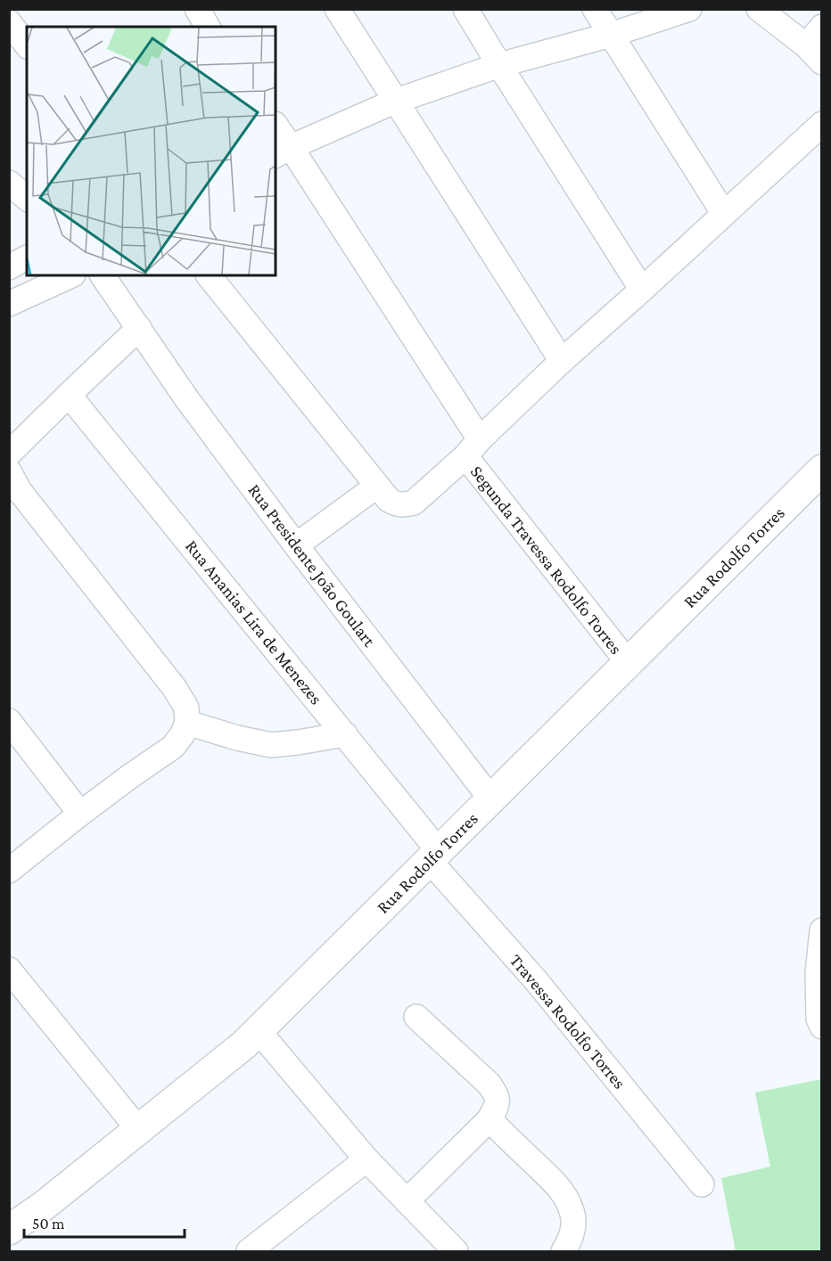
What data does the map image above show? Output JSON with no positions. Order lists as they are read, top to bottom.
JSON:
{
  "streets": {
    "main road": ["Rua Rodolfo Torres"],
    "street": [
      "Segunda Travessa Rodolfo Torres",
      "Rua Presidente João Goulart",
      "Rua Ananias Lira de Menezes",
      "Travessa Rodolfo Torres"
    ]
  },
  "crossings": [
    ["Rua Rodolfo Torres", "Segunda Travessa Rodolfo Torres"],
    ["Rua Rodolfo Torres", "Rua Presidente João Goulart"],
    ["Rua Rodolfo Torres", "Rua Ananias Lira de Menezes"],
    ["Rua Rodolfo Torres", "Travessa Rodolfo Torres"],
    ["Rua Ananias Lira de Menezes", "Travessa Rodolfo Torres"]
  ],
  "scale_bar": "50 m"
}
